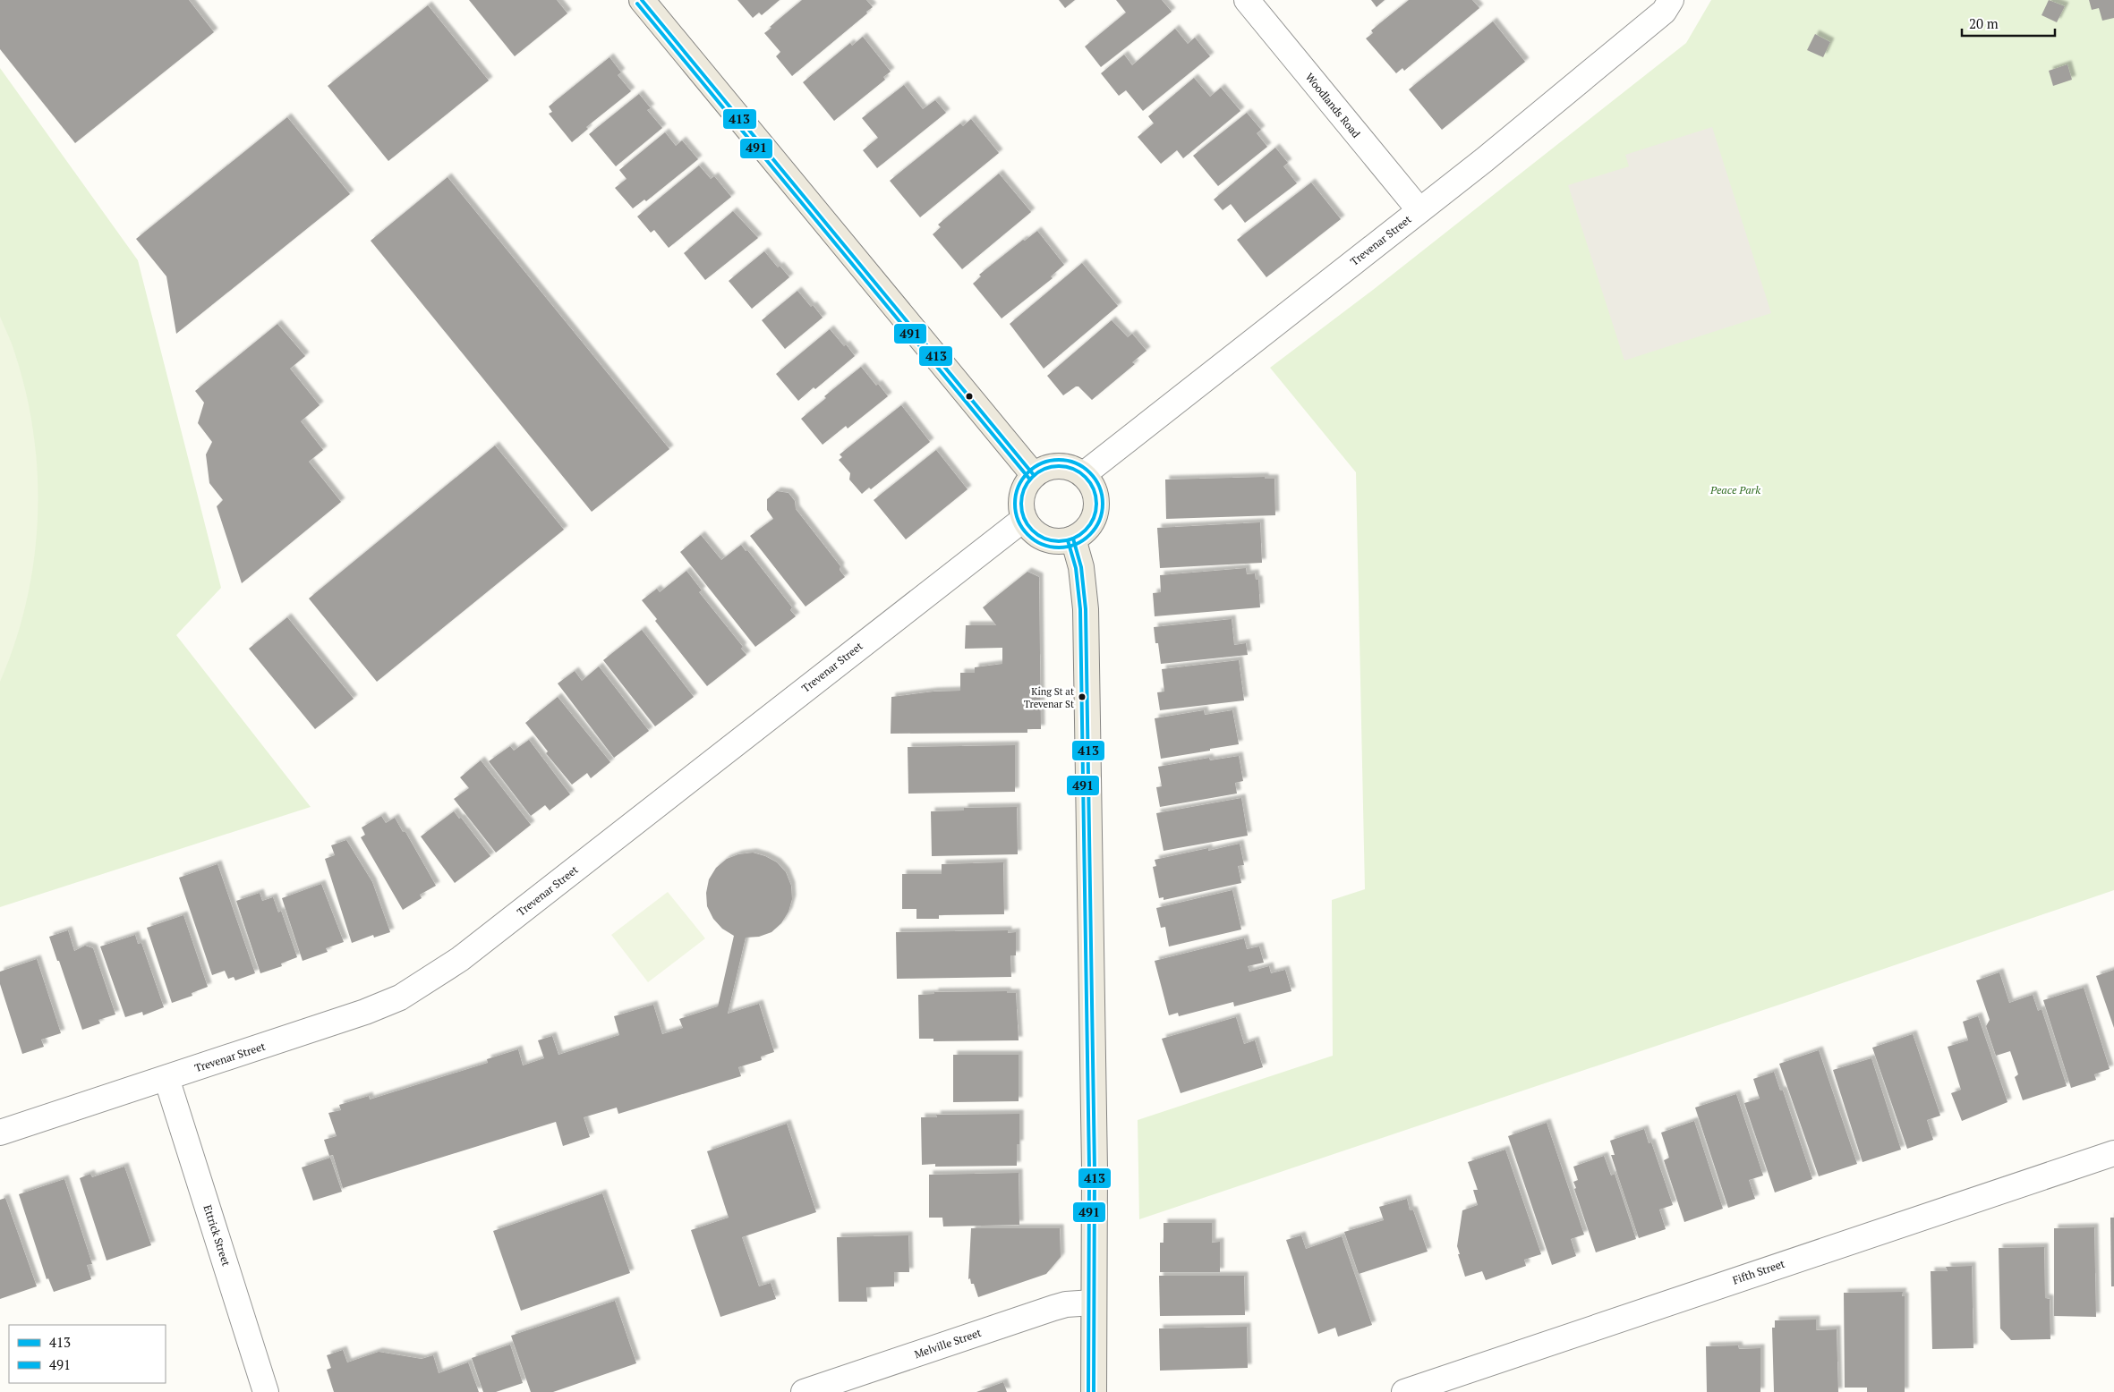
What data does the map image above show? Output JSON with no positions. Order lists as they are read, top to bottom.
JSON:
{
  "streets": {
    "street": [
      "Woodlands Road",
      "Trevenar Street",
      "Ettrick Street",
      "Fifth Street",
      "Melville Street"
    ]
  },
  "crossings": [
    ["Woodlands Road", "Trevenar Street"],
    ["Trevenar Street", "Ettrick Street"]
  ],
  "parks": ["Peace Park"],
  "places": ["King St at Trevenar St"],
  "lines": ["transit line 413", "transit line 491"],
  "legend": ["413", "491"],
  "scale_bar": "20 m"
}
